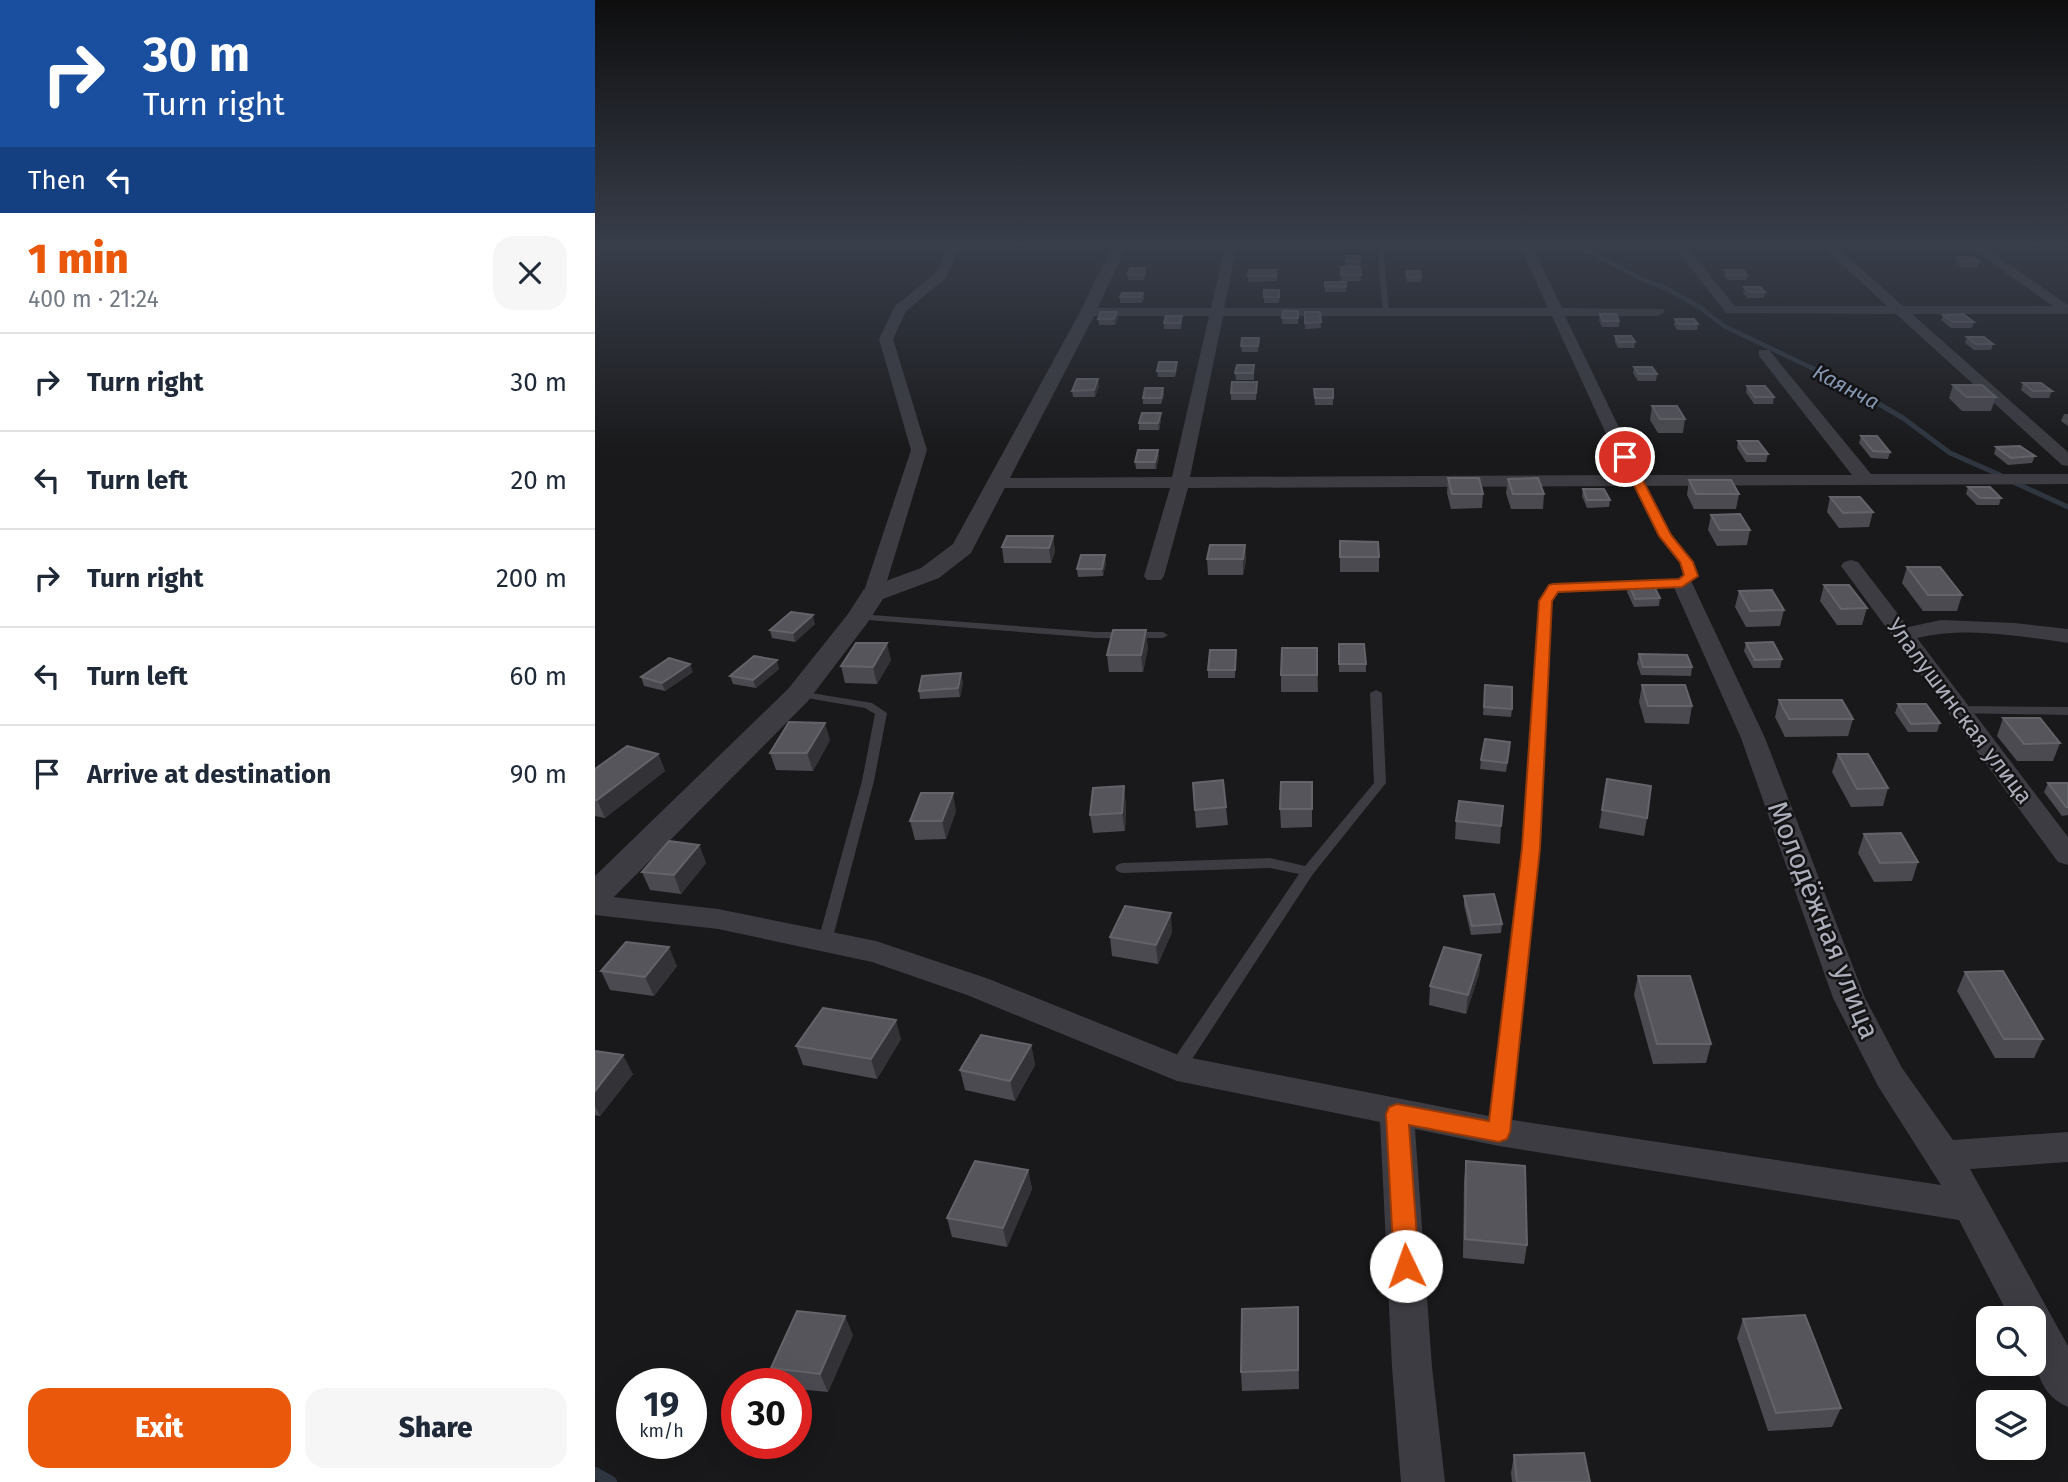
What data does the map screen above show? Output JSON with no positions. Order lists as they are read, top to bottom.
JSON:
{
  "streets": {
    "street": ["Улалушинская улица", "Молодёжная улица"]
  },
  "water": ["Каянча"],
  "page": {
    "turn": ["30 m", "Turn right"],
    "then": "Then",
    "heading": ["1 min", "400 m · 21:24"],
    "list": [
      {
        "name": "Turn right",
        "value": "30 m"
      },
      {
        "name": "Turn left",
        "value": "20 m"
      },
      {
        "name": "Turn right",
        "value": "200 m"
      },
      {
        "name": "Turn left",
        "value": "60 m"
      },
      {
        "name": "Arrive at destination",
        "value": "90 m"
      }
    ],
    "speed": "19 km/h",
    "limit": "30",
    "buttons": ["Exit", "Share"]
  }
}
